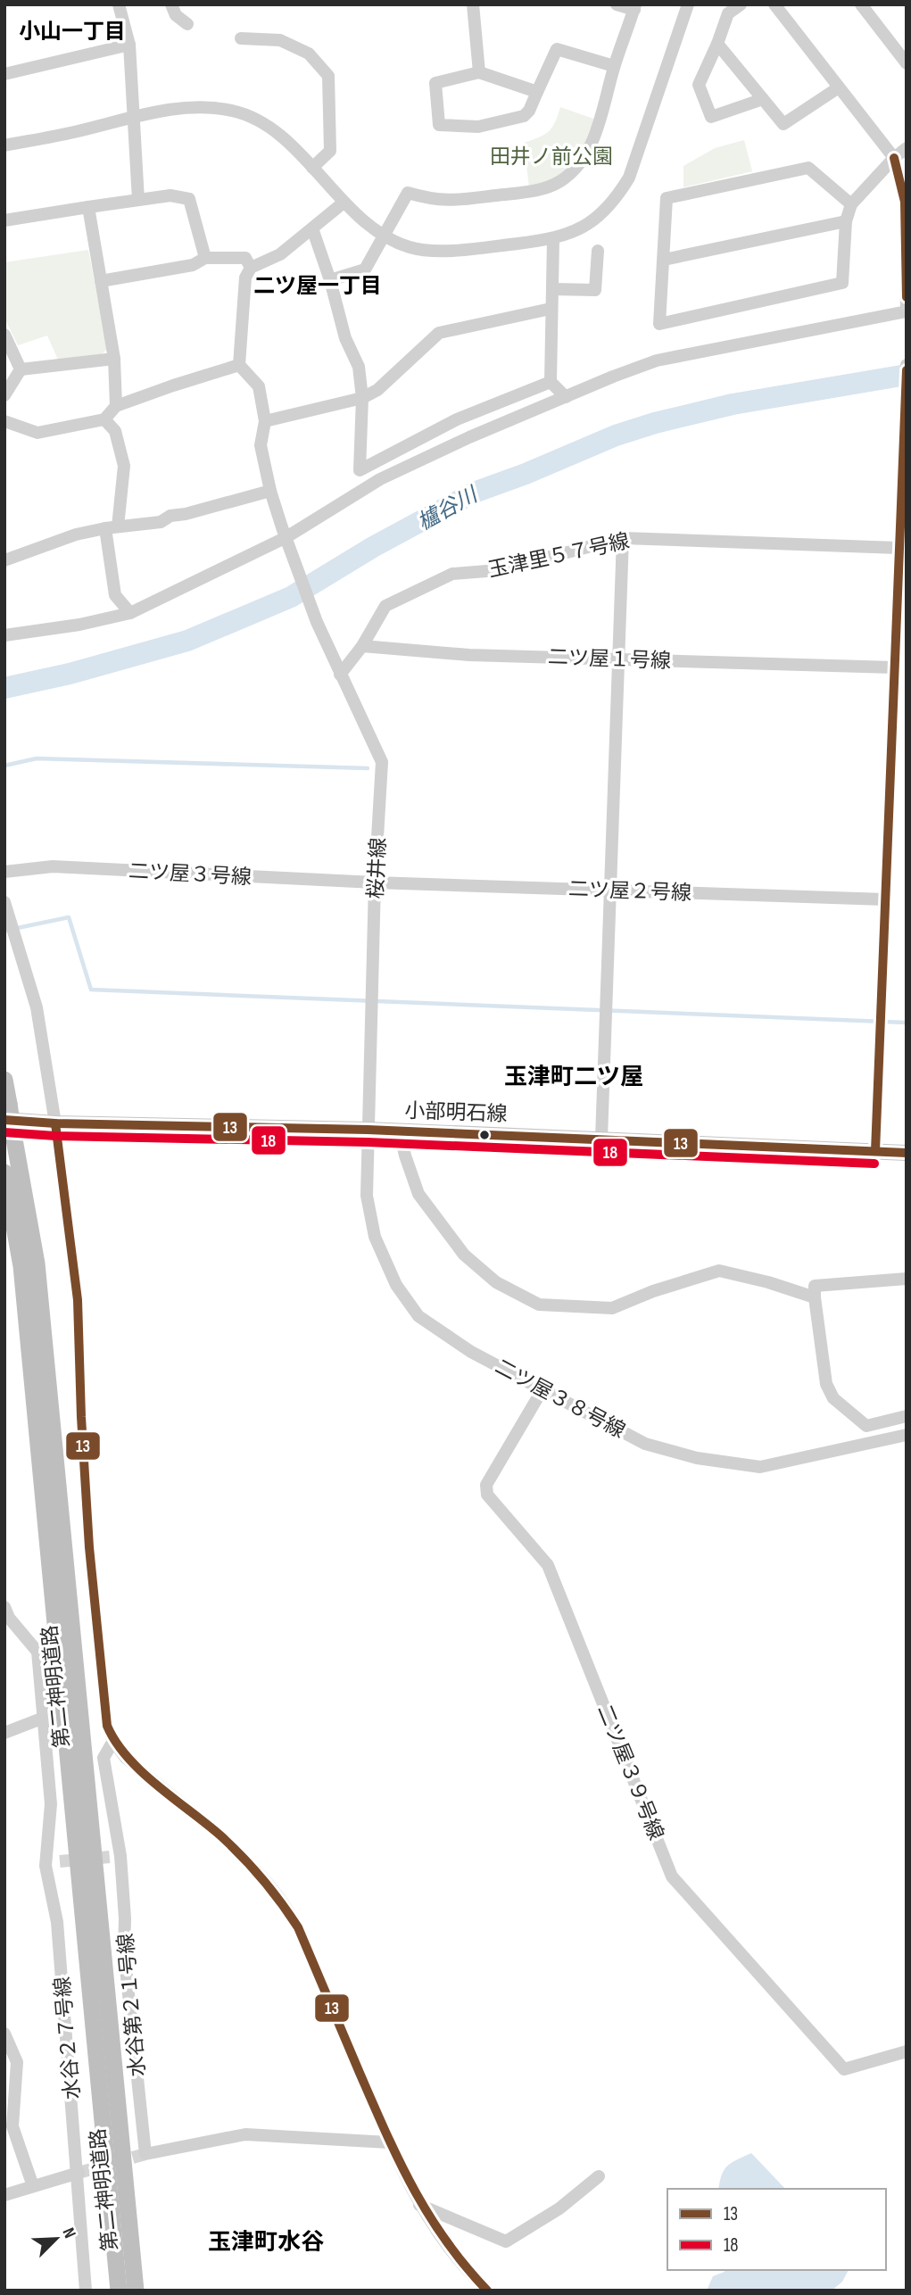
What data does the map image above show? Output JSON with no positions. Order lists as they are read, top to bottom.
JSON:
{
  "streets": {
    "highway": ["第二神明道路"],
    "main road": ["小部明石線"],
    "street": [
      "玉津里５７号線",
      "二ツ屋１号線",
      "桜井線",
      "二ツ屋３号線",
      "二ツ屋２号線",
      "二ツ屋３８号線",
      "二ツ屋３９号線",
      "水谷第２１号線",
      "水谷２７号線"
    ]
  },
  "crossings": [
    ["玉津里５７号線", "二ツ屋１号線"],
    ["桜井線", "二ツ屋３号線"],
    ["桜井線", "二ツ屋２号線"],
    ["桜井線", "小部明石線"],
    ["桜井線", "二ツ屋３８号線"],
    ["二ツ屋３号線", "二ツ屋２号線"],
    ["小部明石線", "二ツ屋３８号線"],
    ["小部明石線", "第二神明道路"],
    ["二ツ屋３８号線", "二ツ屋３９号線"]
  ],
  "districts": [
    "小山一丁目",
    "二ツ屋一丁目",
    "玉津町二ツ屋",
    "玉津町水谷"
  ],
  "water": ["櫨谷川"],
  "parks": ["田井ノ前公園"],
  "lines": ["transit line 13", "transit line 18"],
  "legend": ["13", "18"],
  "north": "top right"
}
